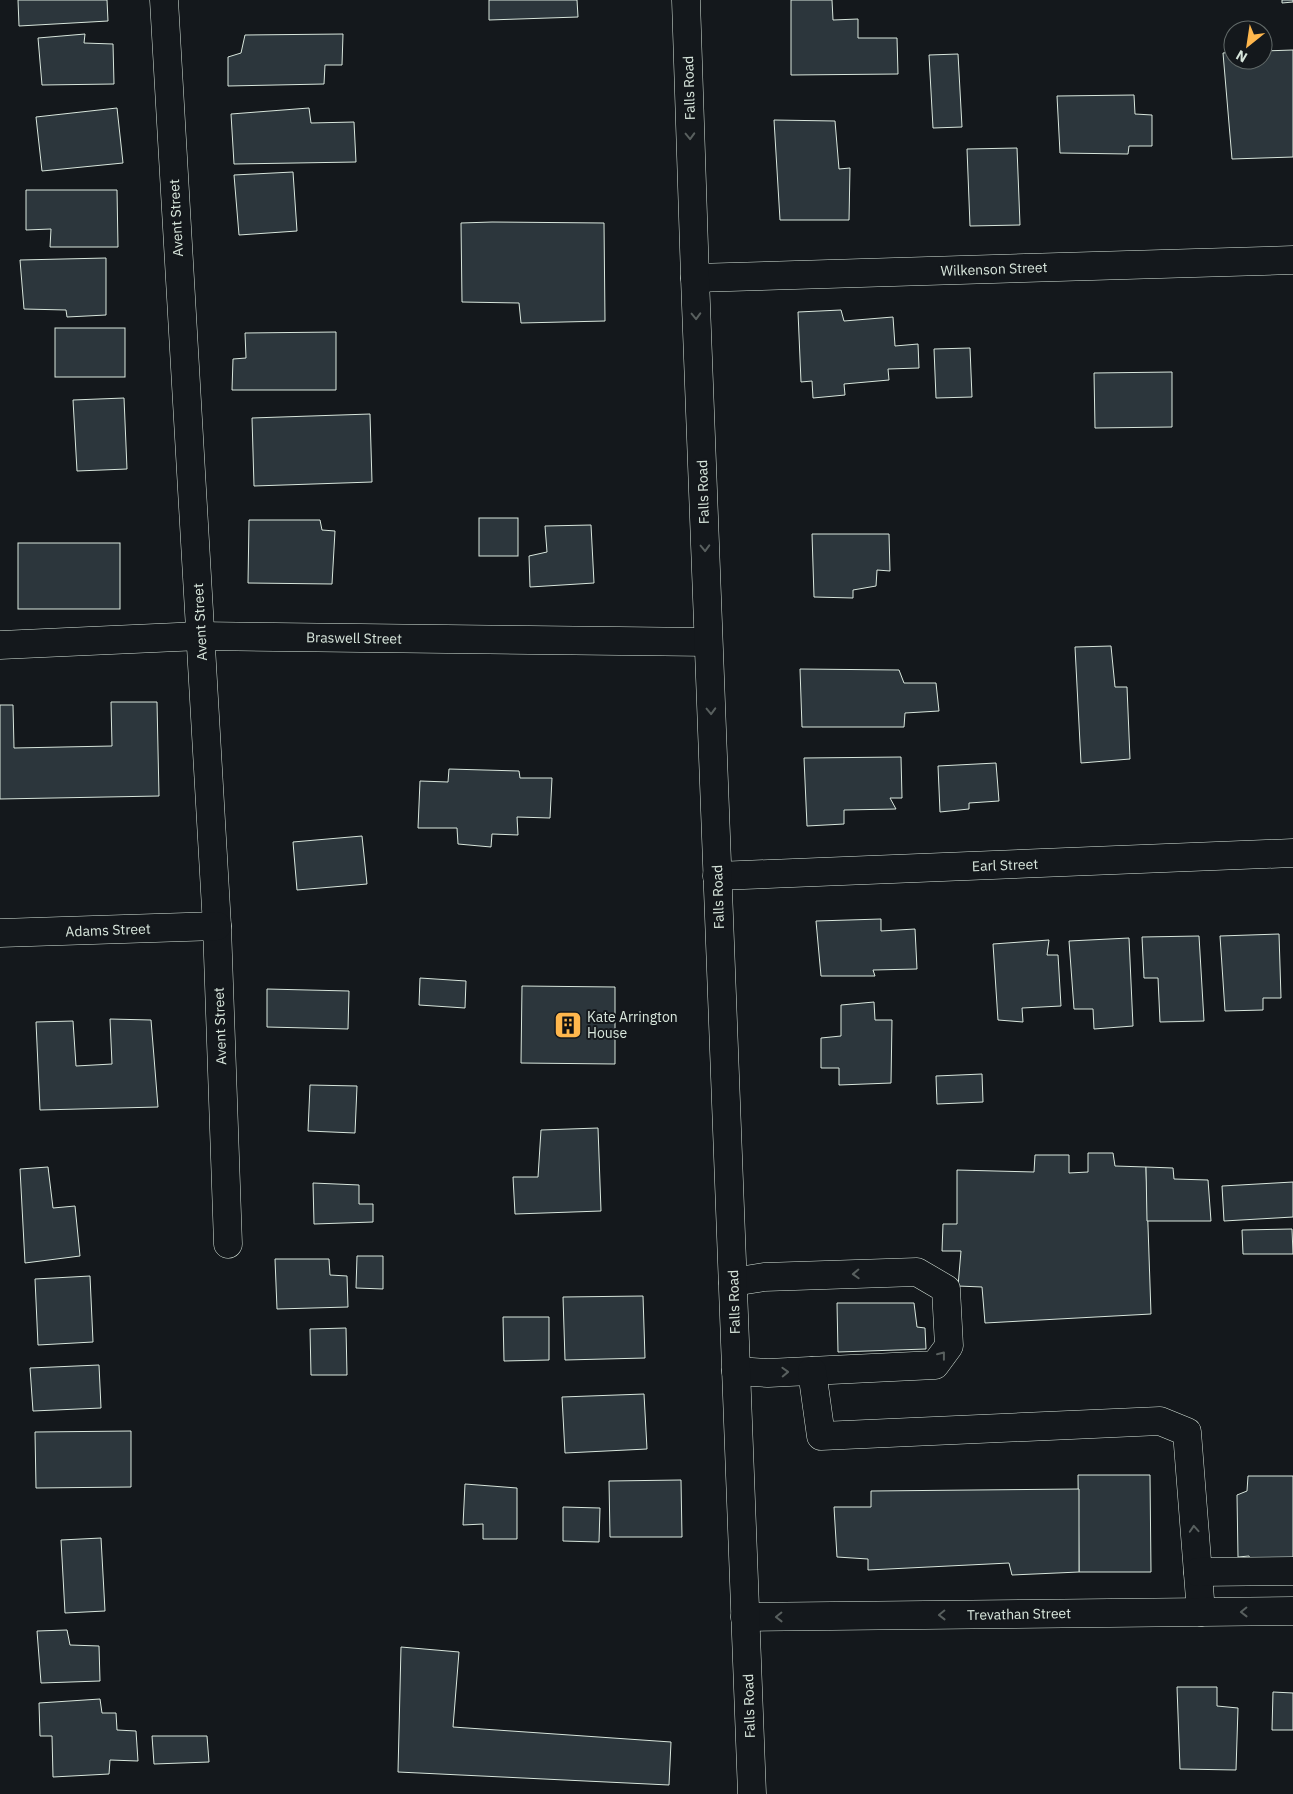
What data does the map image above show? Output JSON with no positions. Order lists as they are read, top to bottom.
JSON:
{
  "streets": {
    "street": [
      "Falls Road",
      "Avent Street",
      "Wilkenson Street",
      "Braswell Street",
      "Earl Street",
      "Adams Street",
      "Trevathan Street"
    ]
  },
  "crossings": [
    ["Falls Road", "Wilkenson Street"],
    ["Falls Road", "Braswell Street"],
    ["Falls Road", "Earl Street"],
    ["Falls Road", "Trevathan Street"],
    ["Avent Street", "Braswell Street"],
    ["Avent Street", "Adams Street"]
  ],
  "one_way": ["Falls Road", "Trevathan Street"],
  "places": {
    "building": ["Kate Arrington House"]
  },
  "north": "bottom left"
}
